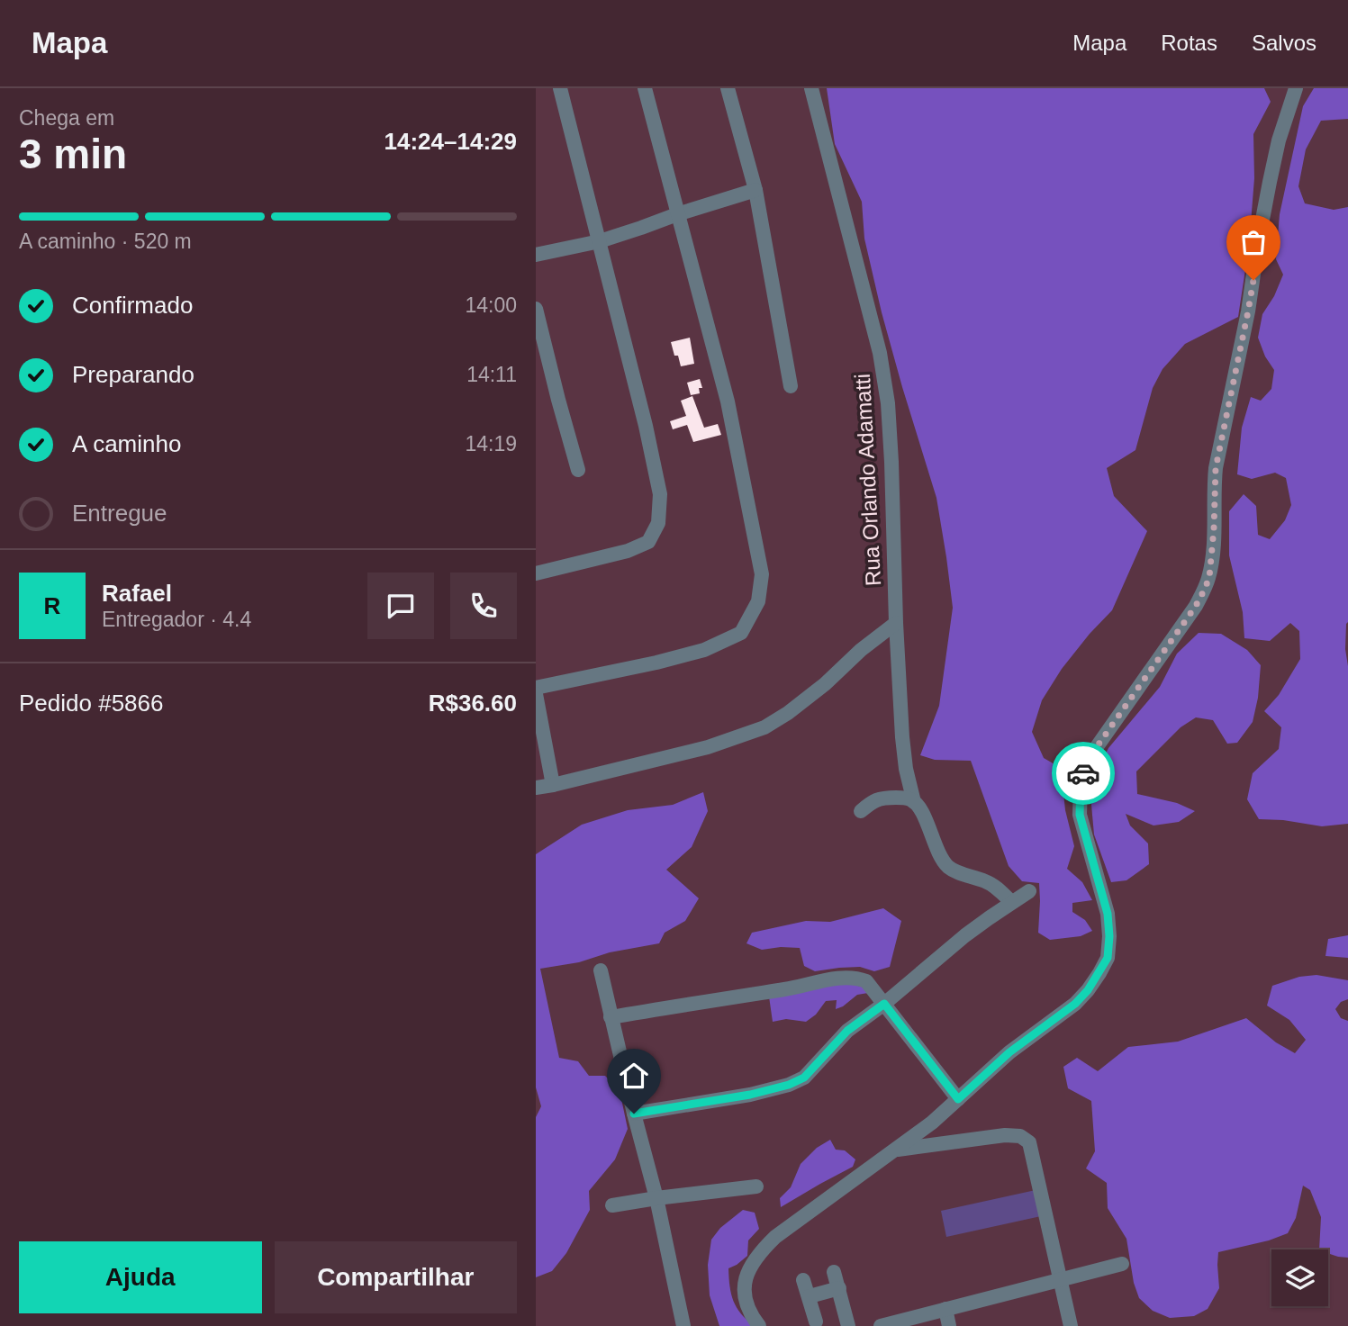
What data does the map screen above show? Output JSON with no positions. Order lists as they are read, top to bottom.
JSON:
{
  "streets": {
    "street": ["Rua Orlando Adamatti"]
  },
  "page": {
    "header": "Mapa",
    "nav": ["Mapa", "Rotas", "Salvos"],
    "heading": ["3 min", "Chega em", "14:24–14:29"],
    "panel": [
      "Rafael",
      "Entregador · 4.4",
      "Pedido #5866",
      "R$36.60"
    ],
    "bar": "A caminho · 520 m",
    "list": [
      ["Confirmado", "14:00"],
      ["Preparando", "14:11"],
      ["A caminho", "14:19"],
      "Entregue"
    ],
    "round": "R",
    "buttons": ["Ajuda", "Compartilhar"]
  }
}
